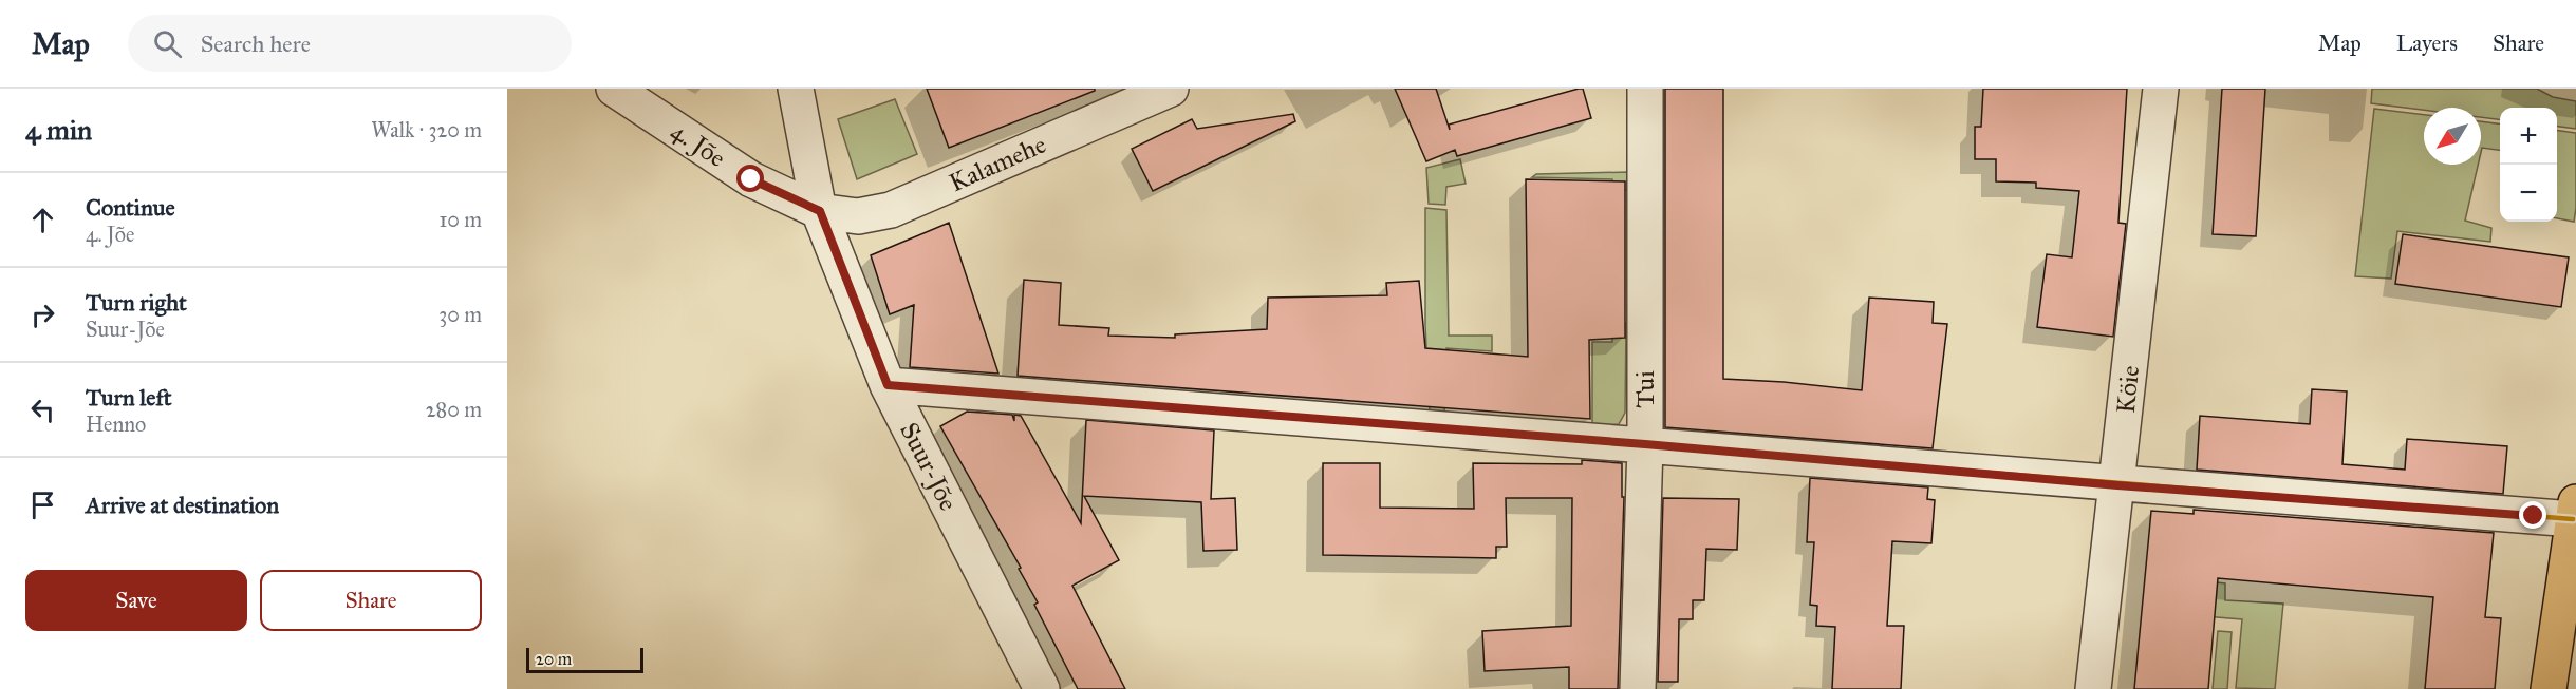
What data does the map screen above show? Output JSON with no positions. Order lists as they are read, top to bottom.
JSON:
{
  "streets": {
    "street": [
      "4. Jõe",
      "Kalamehe",
      "Tui",
      "Köie",
      "Suur-Jõe"
    ]
  },
  "crossings": [
    ["4. Jõe", "Kalamehe"],
    ["4. Jõe", "Suur-Jõe"],
    ["Kalamehe", "Suur-Jõe"]
  ],
  "scale_bar": "20 m",
  "north": "bottom left",
  "page": {
    "header": "Map",
    "search": "Search here",
    "nav": ["Map", "Layers", "Share"],
    "heading": ["4 min", "Walk · 320 m"],
    "map_buttons": ["+", "−"],
    "list": [
      ["Continue", "4. Jõe", "10 m"],
      ["Turn right", "Suur-Jõe", "30 m"],
      ["Turn left", "Henno", "280 m"],
      "Arrive at destination"
    ],
    "buttons": ["Save", "Share"],
    "scale": "20 m"
  }
}
